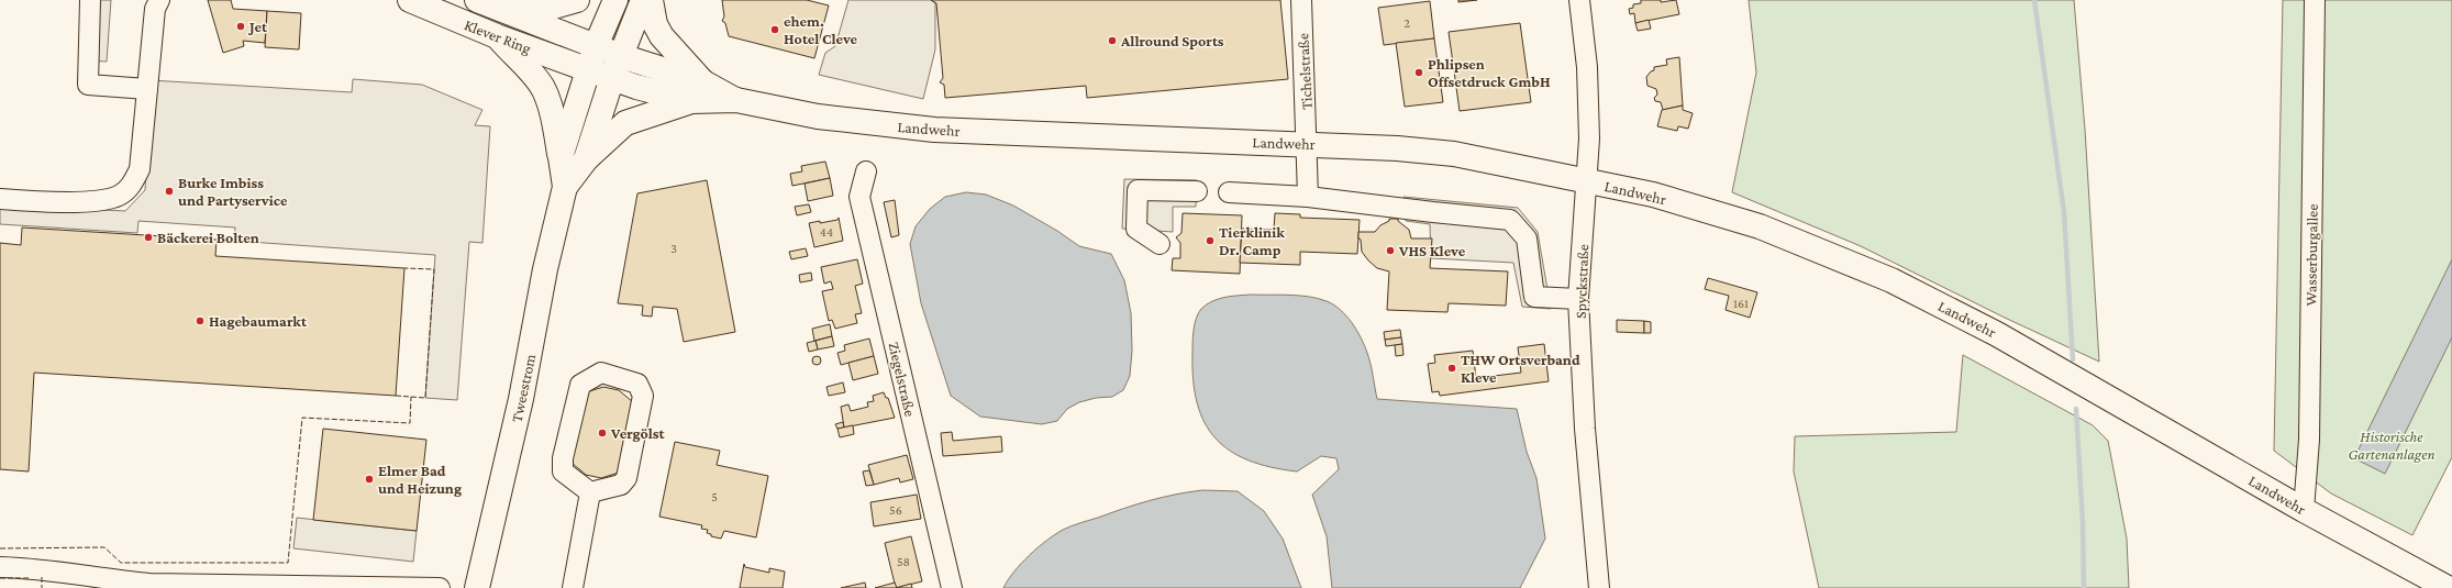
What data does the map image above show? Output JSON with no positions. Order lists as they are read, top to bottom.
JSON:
{
  "streets": {
    "main road": ["Klever Ring", "Landwehr", "Tweestrom"],
    "street": [
      "Tichelstraße",
      "Wasserburgallee",
      "Spyckstraße",
      "Ziegelstraße"
    ]
  },
  "crossings": [
    ["Klever Ring", "Landwehr"],
    ["Klever Ring", "Tweestrom"],
    ["Tichelstraße", "Landwehr"],
    ["Landwehr", "Wasserburgallee"],
    ["Landwehr", "Spyckstraße"],
    ["Landwehr", "Tweestrom"]
  ],
  "parks": ["Historische Gartenanlagen"],
  "places": [
    "Jet",
    "ehem. Hotel Cleve",
    "Allround Sports",
    "Phlipsen Offsetdruck GmbH",
    "Burke Imbiss und Partyservice",
    "Bäckerei Bolten",
    "Tierklinik Dr. Camp",
    "VHS Kleve",
    "Hagebaumarkt",
    "THW Ortsverband Kleve",
    "Vergölst",
    "Elmer Bad und Heizung"
  ],
  "house_numbers": [
    "2",
    "44",
    "3",
    "161",
    "5",
    "56",
    "58"
  ]
}
